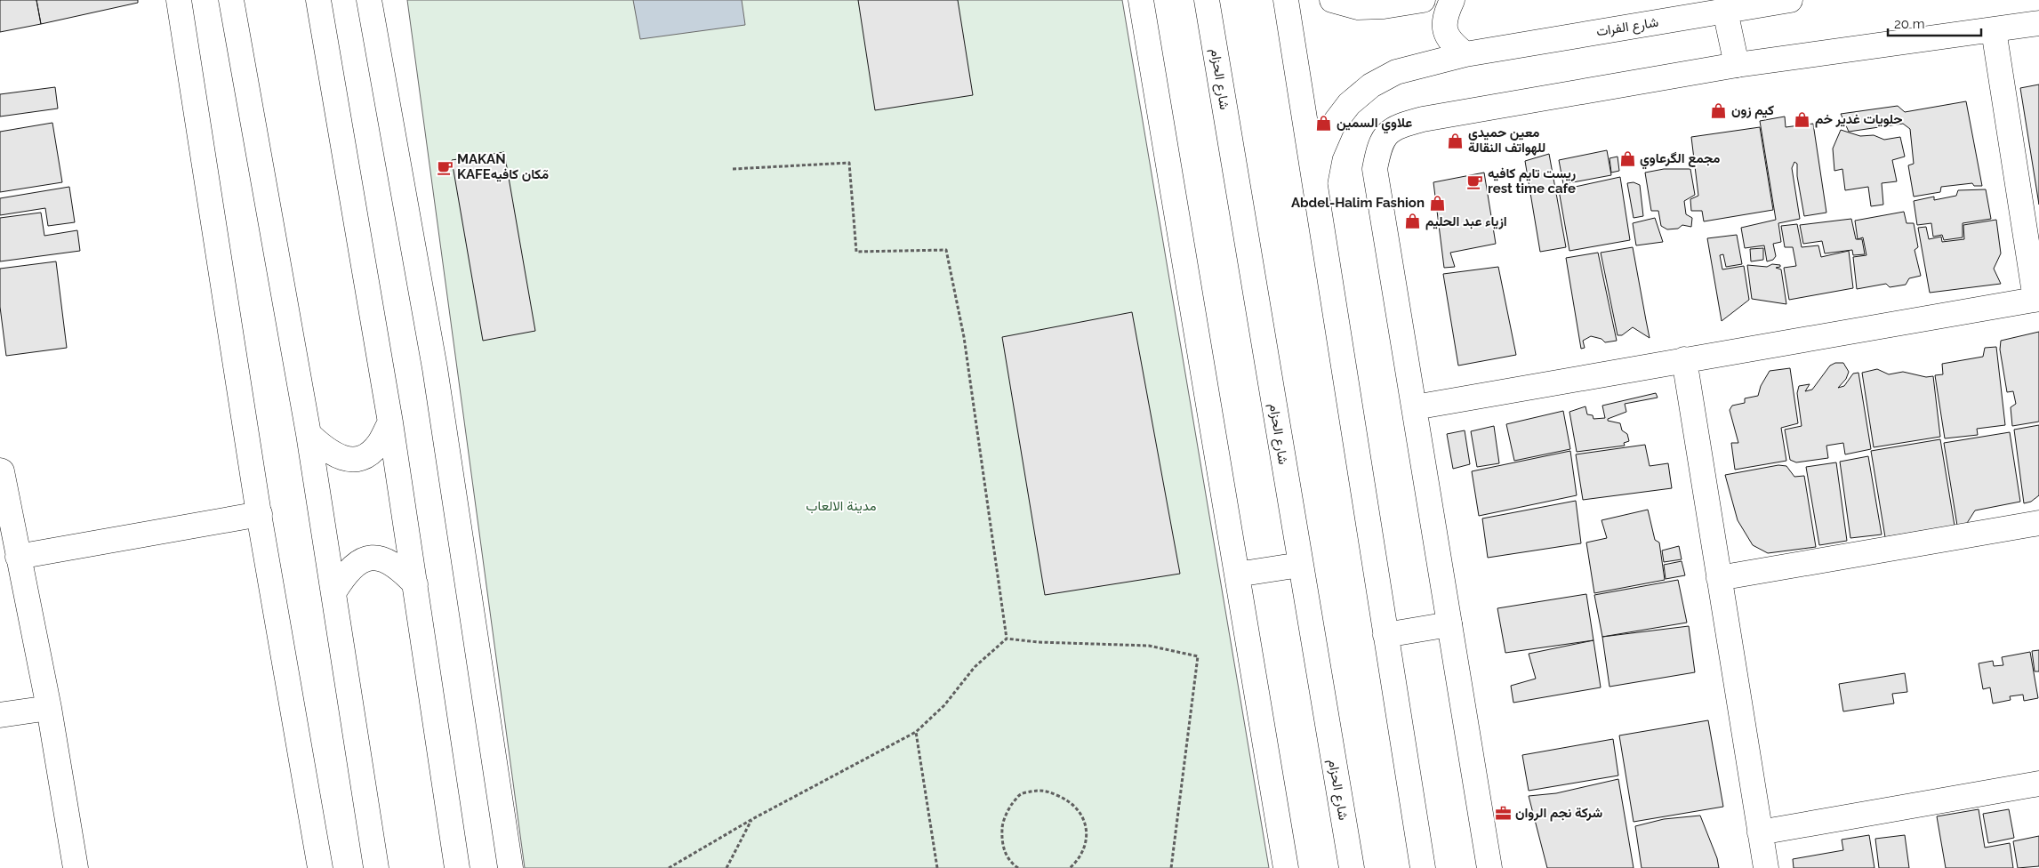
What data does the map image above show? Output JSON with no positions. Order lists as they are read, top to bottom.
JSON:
{
  "streets": {
    "street": ["شارع الفرات", "شارع الحزام"]
  },
  "parks": ["مدينة الالعاب"],
  "places": {
    "shop": [
      "كيم زون",
      "حلويات غدير خم",
      "علاوي السمين",
      "معين حميدي للهواتف النقالة",
      "مجمع الگرعاوي",
      "Abdel-Halim Fashion",
      "ازياء عبد الحليم"
    ],
    "cafe": ["MAKAN KAFEمٓكان كافيه", "ريست تايم كافيه rest time cafe"],
    "office": ["شركة نجم الروان"]
  },
  "scale_bar": "20 m"
}
